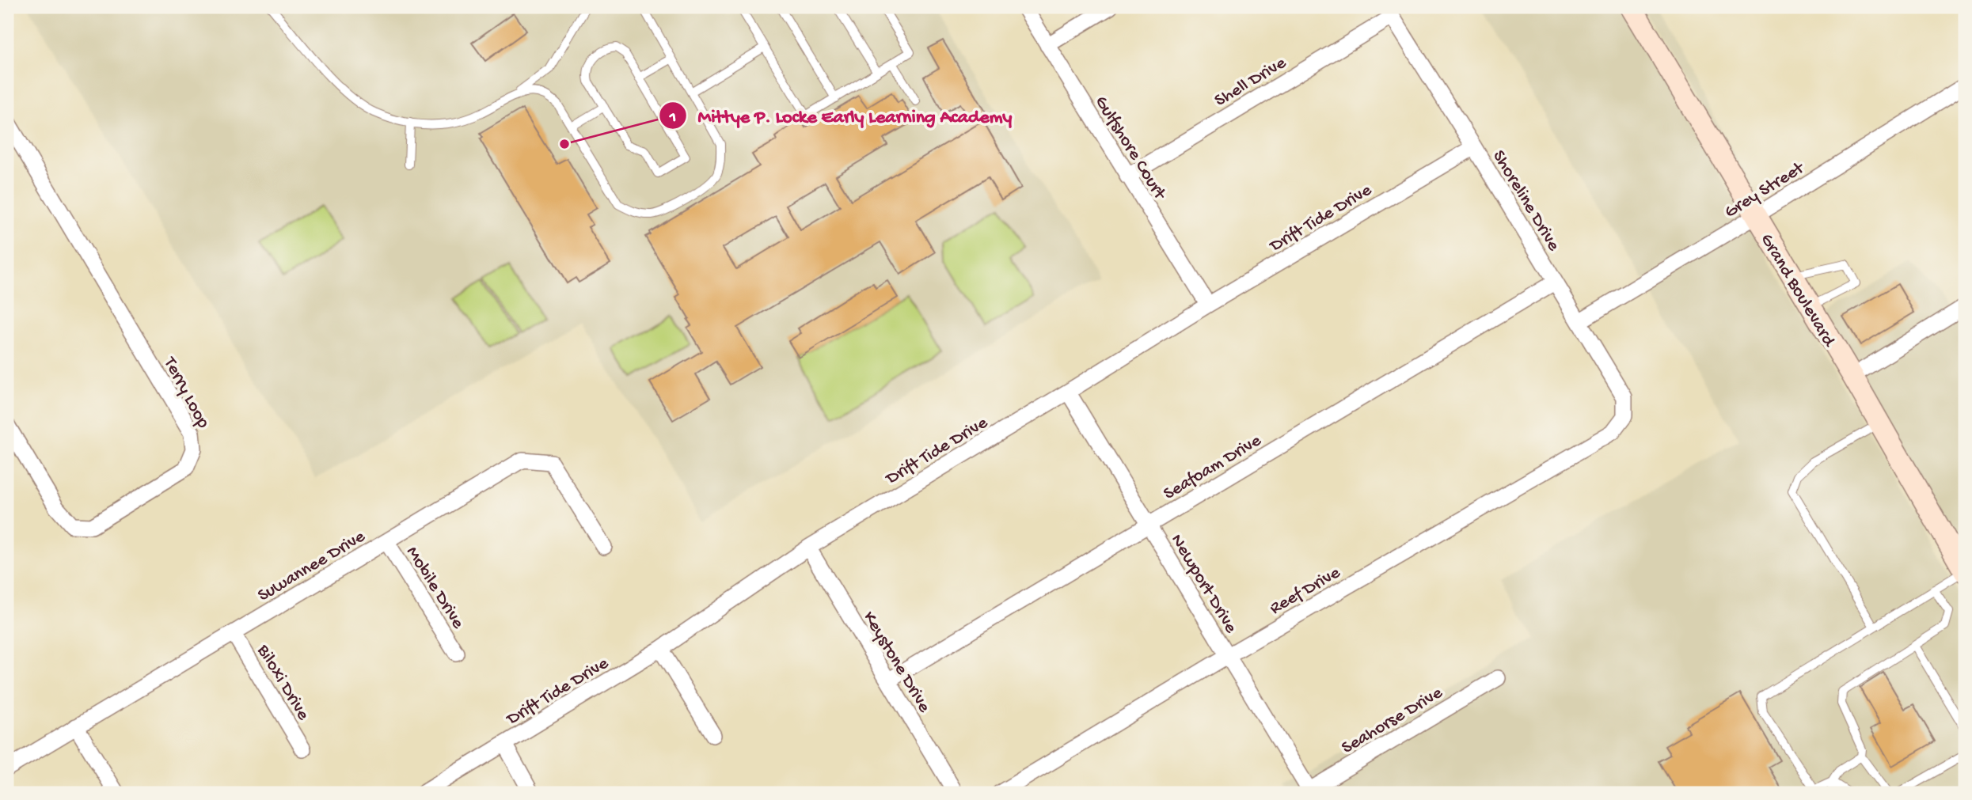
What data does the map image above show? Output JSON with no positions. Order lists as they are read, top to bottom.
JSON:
{
  "streets": {
    "main road": ["Grand Boulevard"],
    "street": [
      "Shell Drive",
      "Gulfshore Court",
      "Grey Street",
      "Shoreline Drive",
      "Drift Tide Drive",
      "Terry Loop",
      "Seafoam Drive",
      "Suwannee Drive",
      "Newport Drive",
      "Mobile Drive",
      "Reef Drive",
      "Keystone Drive",
      "Biloxi Drive",
      "Seahorse Drive"
    ]
  },
  "crossings": [
    ["Shell Drive", "Gulfshore Court"],
    ["Shell Drive", "Shoreline Drive"],
    ["Gulfshore Court", "Drift Tide Drive"],
    ["Grey Street", "Shoreline Drive"],
    ["Grey Street", "Grand Boulevard"],
    ["Shoreline Drive", "Drift Tide Drive"],
    ["Shoreline Drive", "Seafoam Drive"],
    ["Shoreline Drive", "Reef Drive"],
    ["Drift Tide Drive", "Newport Drive"],
    ["Drift Tide Drive", "Keystone Drive"],
    ["Seafoam Drive", "Newport Drive"],
    ["Seafoam Drive", "Keystone Drive"],
    ["Suwannee Drive", "Mobile Drive"],
    ["Suwannee Drive", "Biloxi Drive"],
    ["Newport Drive", "Reef Drive"],
    ["Newport Drive", "Seahorse Drive"]
  ],
  "places": ["Mittye P. Locke Early Learning Academy"]
}
